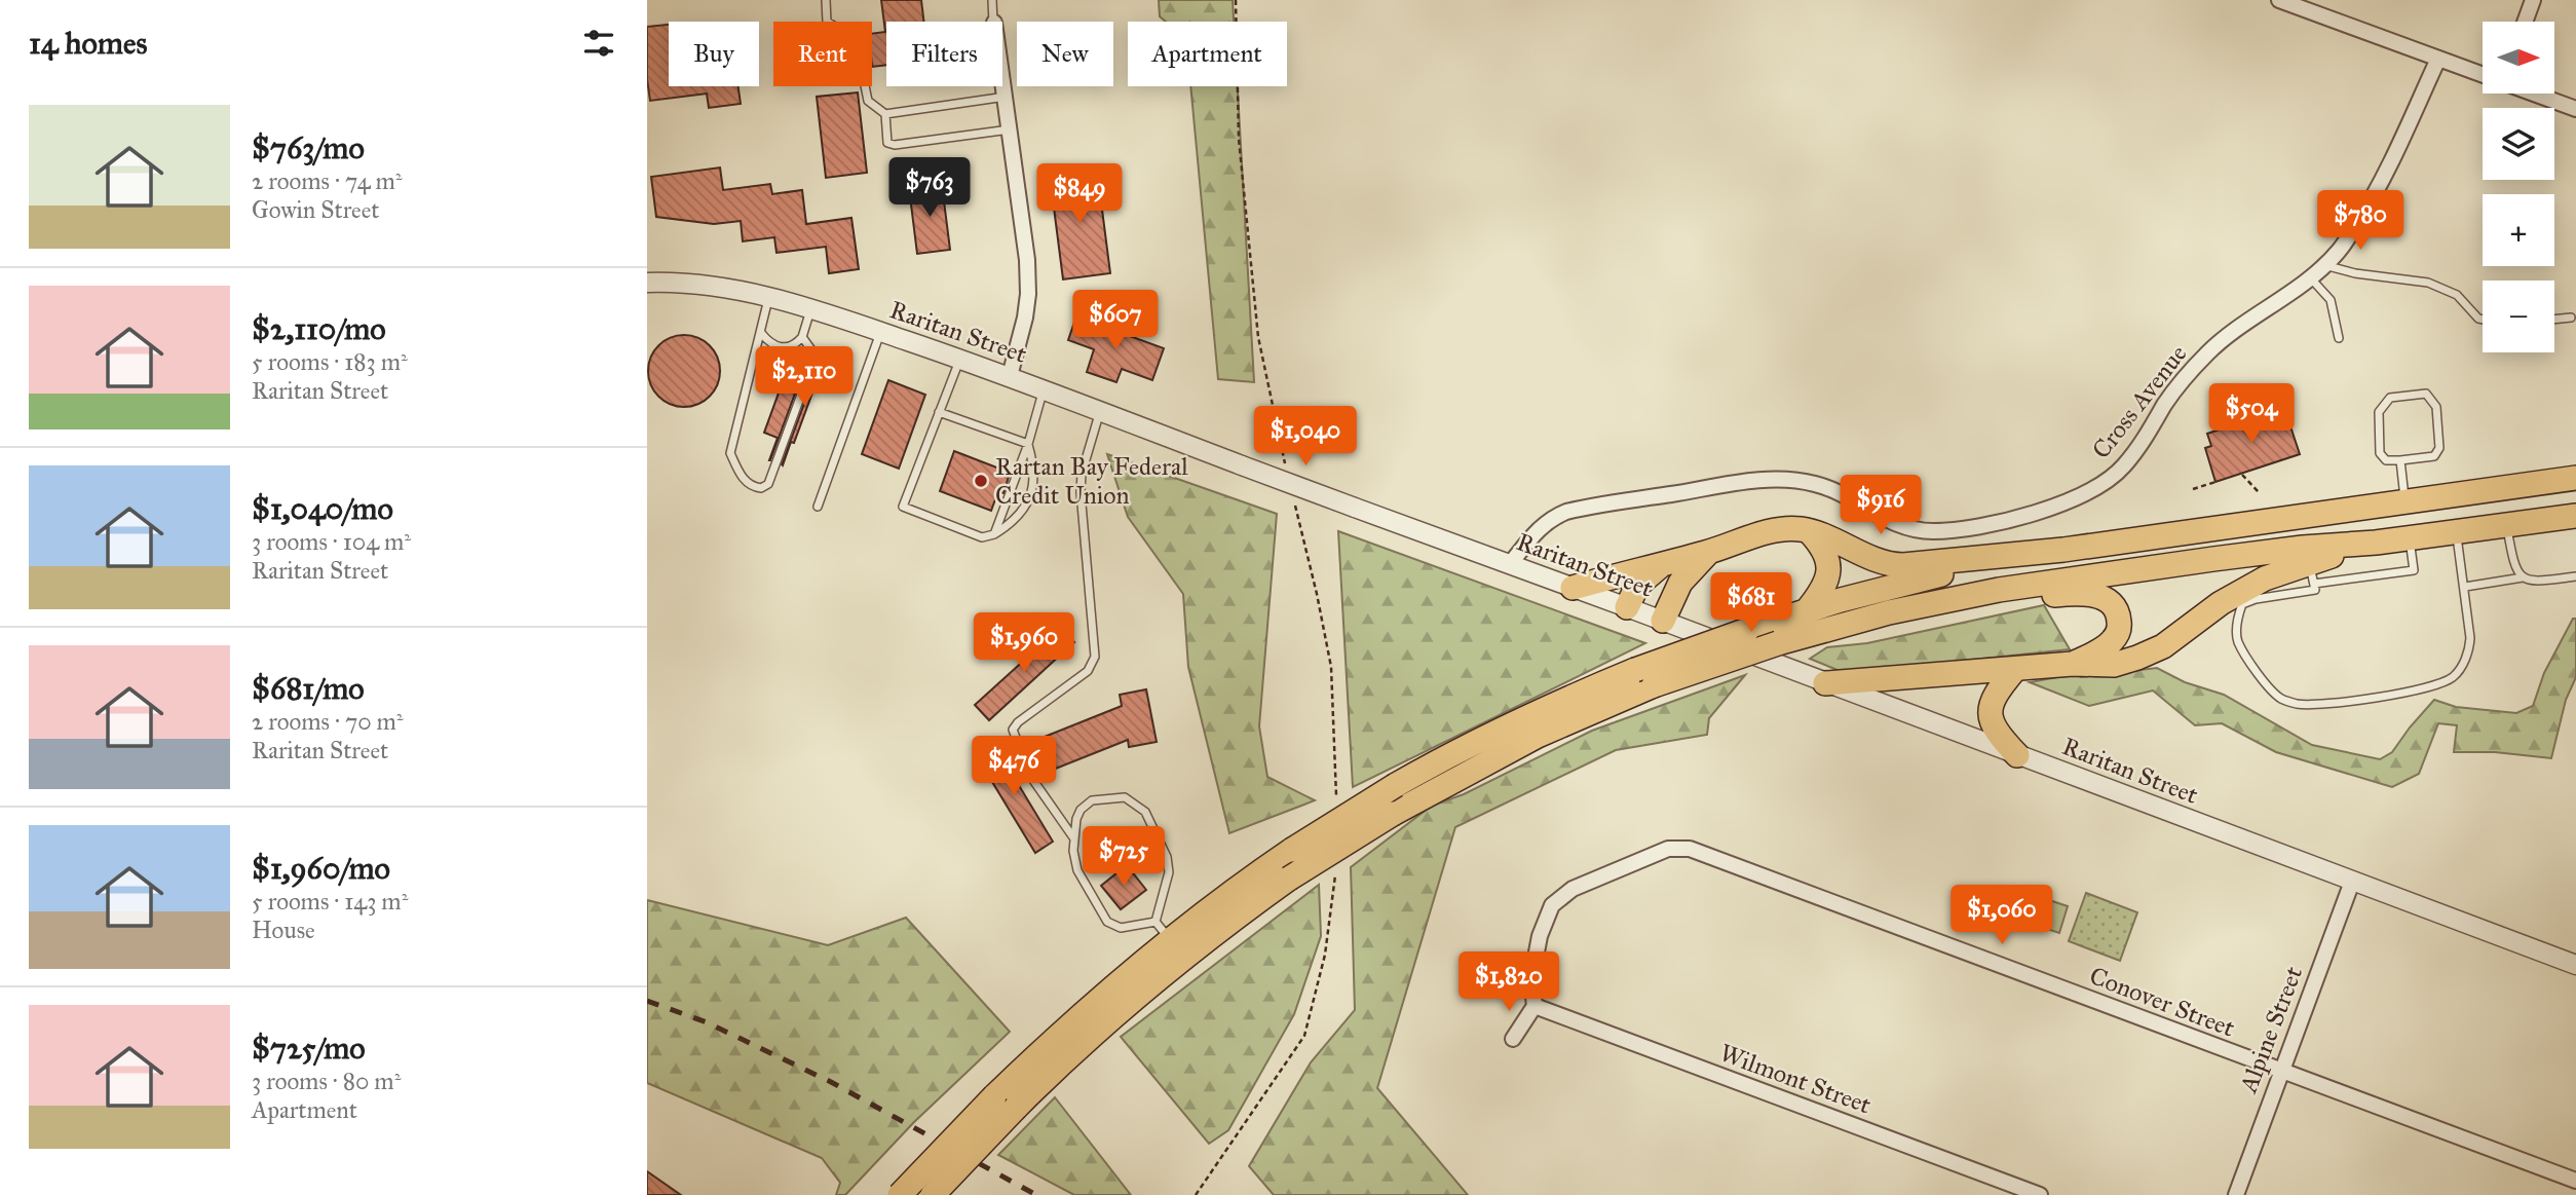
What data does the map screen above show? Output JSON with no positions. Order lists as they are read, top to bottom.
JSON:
{
  "streets": {
    "street": [
      "Raritan Street",
      "Cross Avenue",
      "Conover Street",
      "Alpine Street",
      "Wilmont Street"
    ]
  },
  "crossings": [
    ["Raritan Street", "Cross Avenue"],
    ["Raritan Street", "Alpine Street"],
    ["Conover Street", "Alpine Street"],
    ["Conover Street", "Wilmont Street"]
  ],
  "places": ["Rartan Bay Federal Credit Union"],
  "north": "right",
  "page": {
    "heading": "14 homes",
    "map_buttons": ["+", "−"],
    "chip": [
      "Buy",
      "Rent",
      "Filters",
      "New",
      "Apartment"
    ],
    "list": [
      {
        "name": "$763/mo",
        "note": "2 rooms · 74 m² · Gowin Street"
      },
      {
        "name": "$2,110/mo",
        "note": "5 rooms · 183 m² · Raritan Street"
      },
      {
        "name": "$1,040/mo",
        "note": "3 rooms · 104 m² · Raritan Street"
      },
      {
        "name": "$681/mo",
        "note": "2 rooms · 70 m² · Raritan Street"
      },
      {
        "name": "$1,960/mo",
        "note": "5 rooms · 143 m² · House"
      },
      {
        "name": "$725/mo",
        "note": "3 rooms · 80 m² · Apartment"
      }
    ],
    "price": [
      "$763",
      "$849",
      "$780",
      "$607",
      "$2,110",
      "$504",
      "$1,040",
      "$916",
      "$681",
      "$1,960",
      "$476",
      "$725",
      "$1,060",
      "$1,820"
    ]
  }
}
